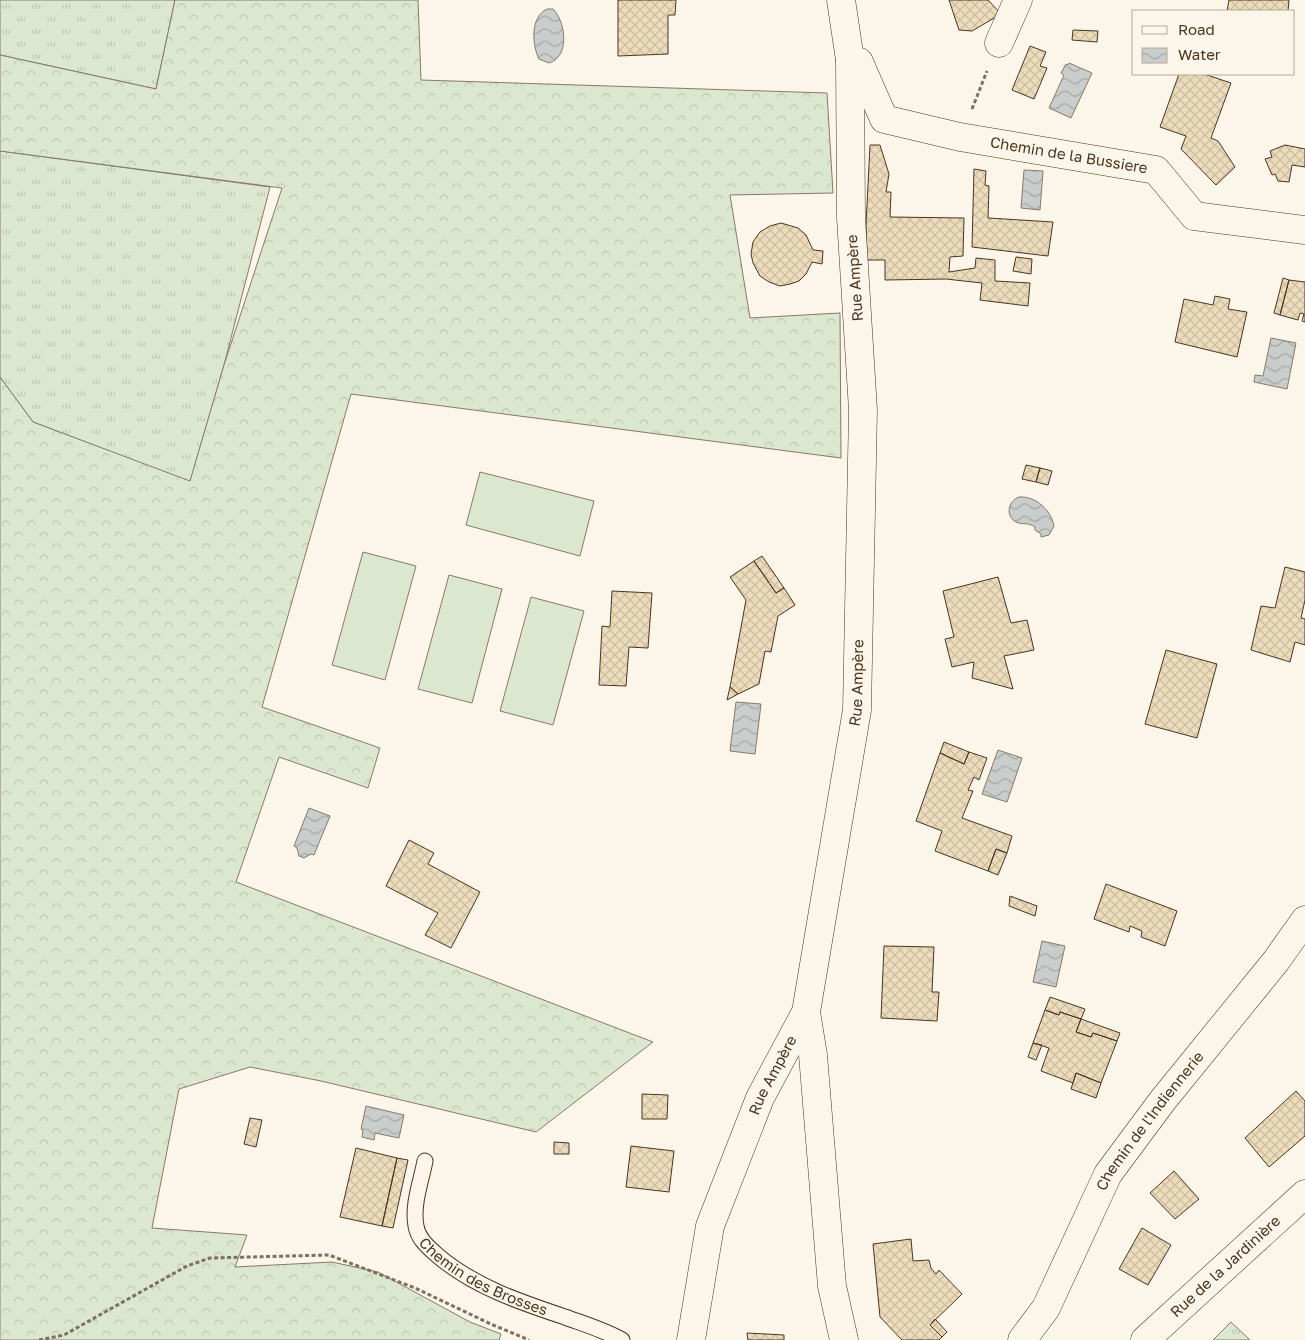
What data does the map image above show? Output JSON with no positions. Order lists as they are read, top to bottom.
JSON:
{
  "streets": {
    "street": [
      "Chemin de la Bussiere",
      "Rue Ampère",
      "Chemin de l'Indiennerie",
      "Rue de la Jardinière"
    ],
    "lane": ["Chemin des Brosses"]
  },
  "crossings": [
    ["Chemin de la Bussiere", "Rue Ampère"]
  ],
  "legend": ["Road", "Water"]
}
